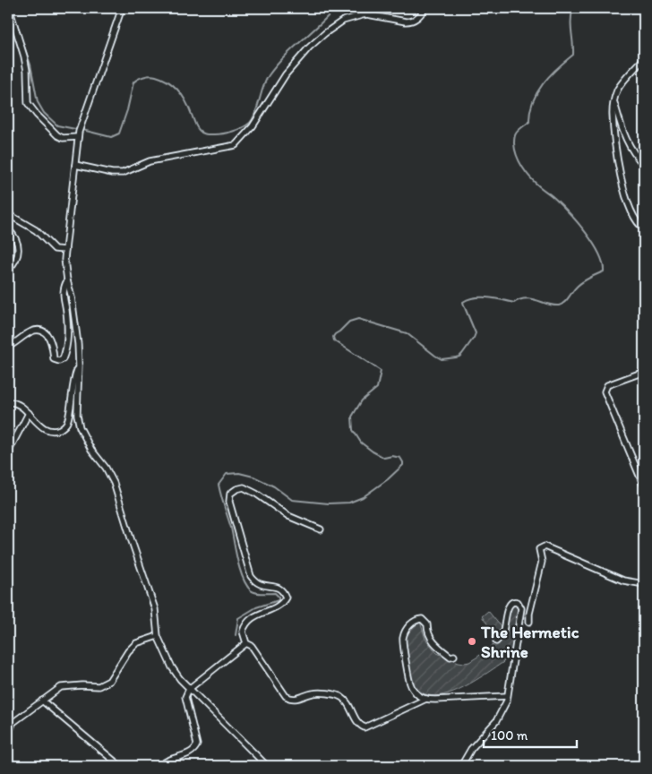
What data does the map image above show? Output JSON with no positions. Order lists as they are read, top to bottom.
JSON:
{
  "places": ["The Hermetic Shrine"],
  "scale_bar": "100 m"
}
